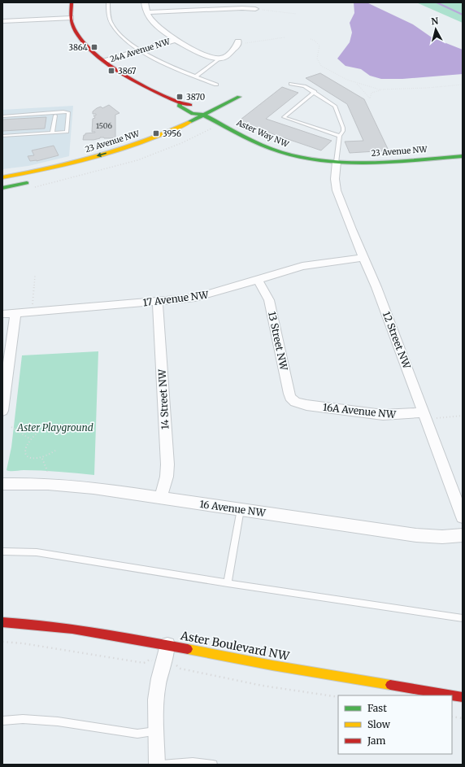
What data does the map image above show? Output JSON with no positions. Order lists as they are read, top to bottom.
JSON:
{
  "streets": {
    "street": [
      "24A Avenue NW",
      "Aster Way NW",
      "23 Avenue NW",
      "17 Avenue NW",
      "12 Street NW",
      "13 Street NW",
      "14 Street NW",
      "16A Avenue NW",
      "16 Avenue NW",
      "Aster Boulevard NW"
    ]
  },
  "crossings": [
    ["24A Avenue NW", "Aster Way NW"],
    ["Aster Way NW", "23 Avenue NW"],
    ["Aster Way NW", "12 Street NW"],
    ["23 Avenue NW", "12 Street NW"],
    ["17 Avenue NW", "12 Street NW"],
    ["17 Avenue NW", "13 Street NW"],
    ["17 Avenue NW", "14 Street NW"],
    ["12 Street NW", "16A Avenue NW"],
    ["13 Street NW", "16A Avenue NW"],
    ["14 Street NW", "16 Avenue NW"]
  ],
  "parks": ["Aster Playground"],
  "places": {
    "transit": [
      "3864",
      "3867",
      "3870",
      "3956"
    ]
  },
  "house_numbers": ["1506"],
  "legend": ["Fast", "Slow", "Jam"],
  "north": "top"
}
